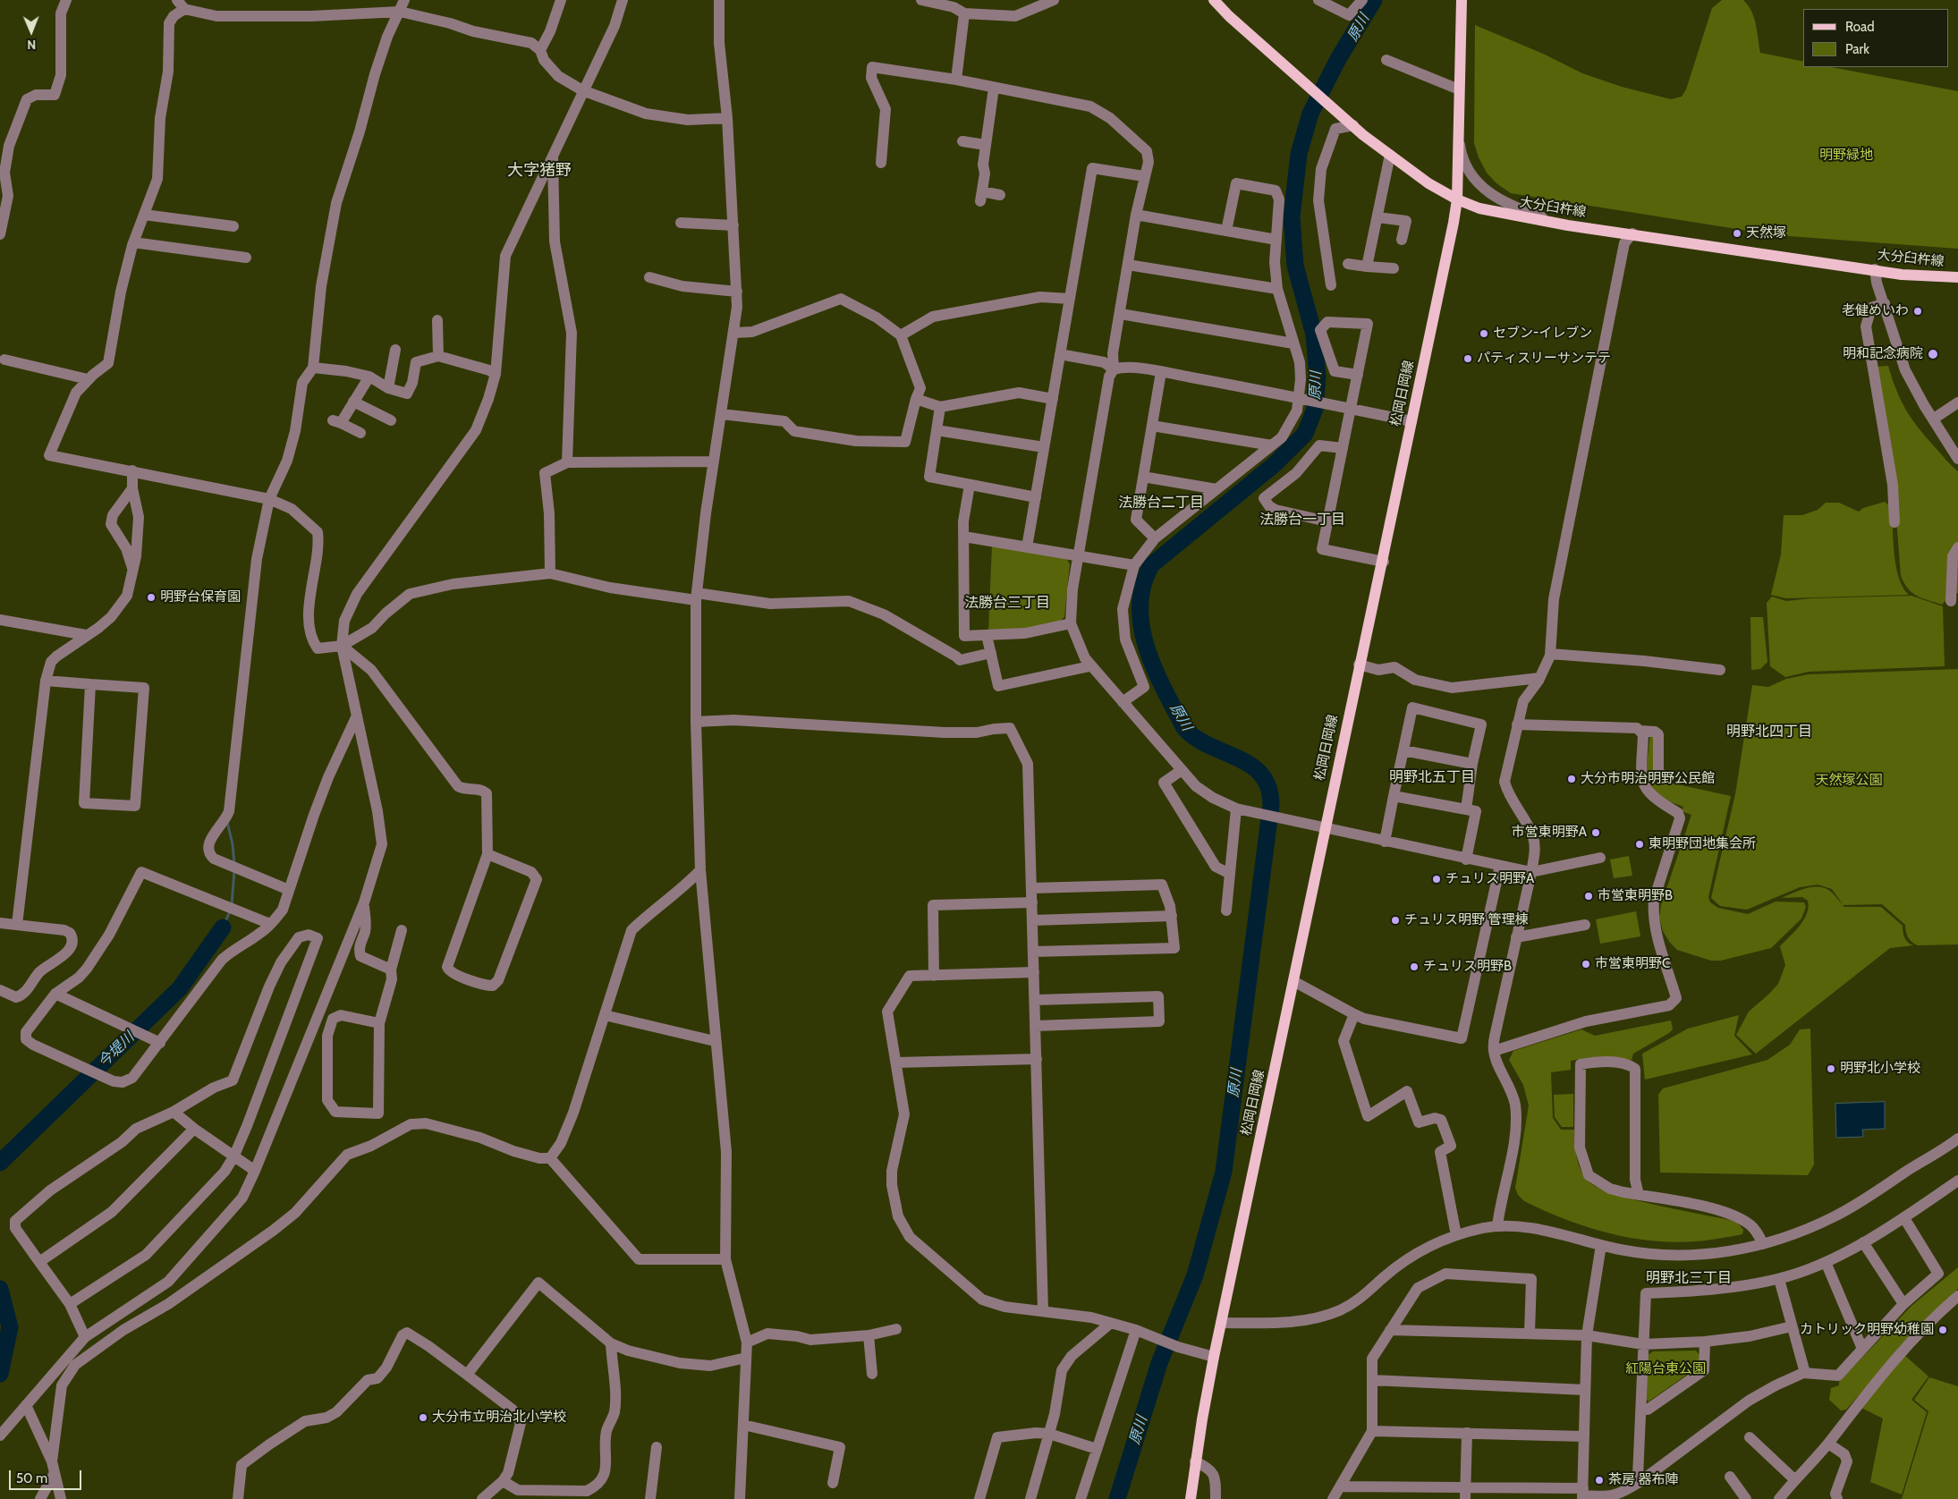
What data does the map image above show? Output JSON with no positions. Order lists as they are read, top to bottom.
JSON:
{
  "streets": {
    "main road": ["大分臼杵線", "松岡日岡線"]
  },
  "crossings": [
    ["大分臼杵線", "松岡日岡線"]
  ],
  "districts": [
    "大字猪野",
    "法勝台二丁目",
    "法勝台一丁目",
    "法勝台三丁目",
    "明野北四丁目",
    "明野北五丁目",
    "明野北三丁目"
  ],
  "water": ["原川", "今堤川"],
  "parks": ["明野緑地", "天然塚公園", "紅陽台東公園"],
  "places": [
    "天然塚",
    "老健めいわ",
    "セブン-イレブン",
    "明和記念病院",
    "パティスリーサンテテ",
    "明野台保育園",
    "大分市明治明野公民館",
    "市営東明野A",
    "東明野団地集会所",
    "チュリス明野A",
    "市営東明野B",
    "チュリス明野 管理棟",
    "市営東明野C",
    "チュリス明野B",
    "明野北小学校",
    "カトリック明野幼稚園",
    "大分市立明治北小学校",
    "茶房 器布陣"
  ],
  "legend": ["Road", "Park"],
  "scale_bar": "50 m",
  "north": "bottom"
}
